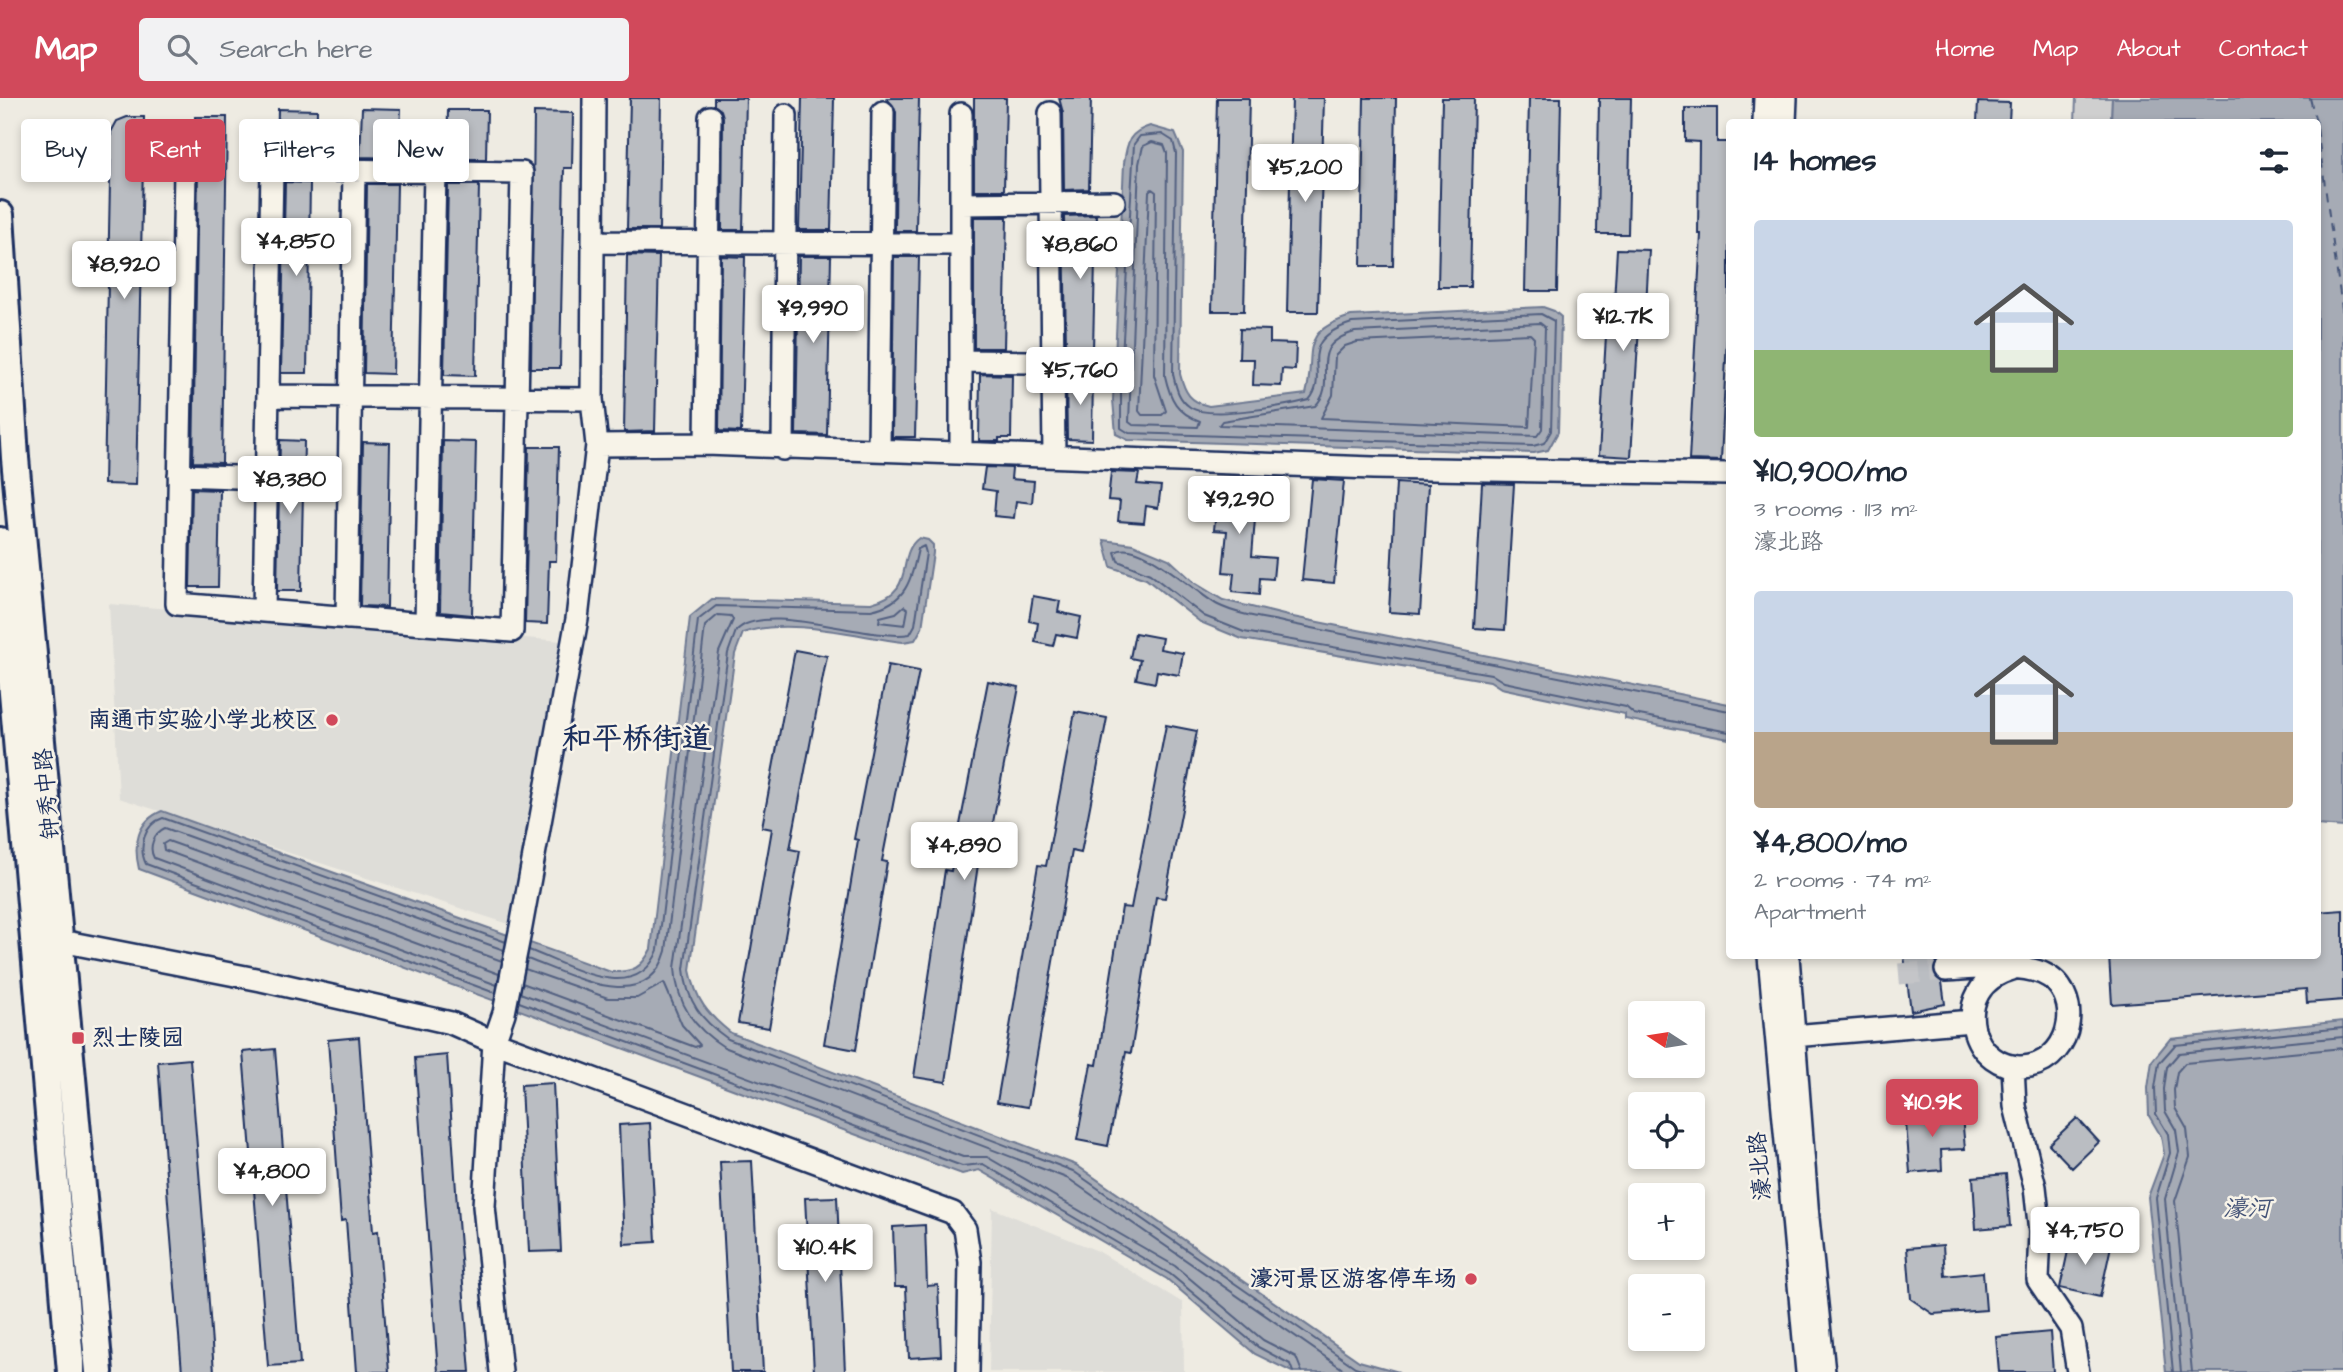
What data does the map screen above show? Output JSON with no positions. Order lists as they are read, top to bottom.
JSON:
{
  "streets": {
    "main road": ["钟秀中路"],
    "street": ["濠北路"]
  },
  "districts": ["和平桥街道"],
  "water": ["濠河"],
  "places": {
    "other": ["南通市实验小学北校区", "濠河景区游客停车场"],
    "transit": ["烈士陵园"]
  },
  "north": "left",
  "page": {
    "header": "Map",
    "search": "Search here",
    "nav": [
      "Home",
      "Map",
      "About",
      "Contact"
    ],
    "chip": [
      "Buy",
      "Rent",
      "Filters",
      "New"
    ],
    "heading": "14 homes",
    "price": [
      "¥5,200",
      "¥4,850",
      "¥8,860",
      "¥8,920",
      "¥9,990",
      "¥12.7K",
      "¥5,760",
      "¥8,380",
      "¥9,290",
      "¥4,890",
      "¥10.9K",
      "¥4,800",
      "¥4,750",
      "¥10.4K"
    ],
    "list": [
      {
        "name": "¥10,900/mo",
        "note": "3 rooms · 113 m² · 濠北路"
      },
      {
        "name": "¥4,800/mo",
        "note": "2 rooms · 74 m² · Apartment"
      }
    ],
    "map_buttons": ["+", "−"]
  }
}
